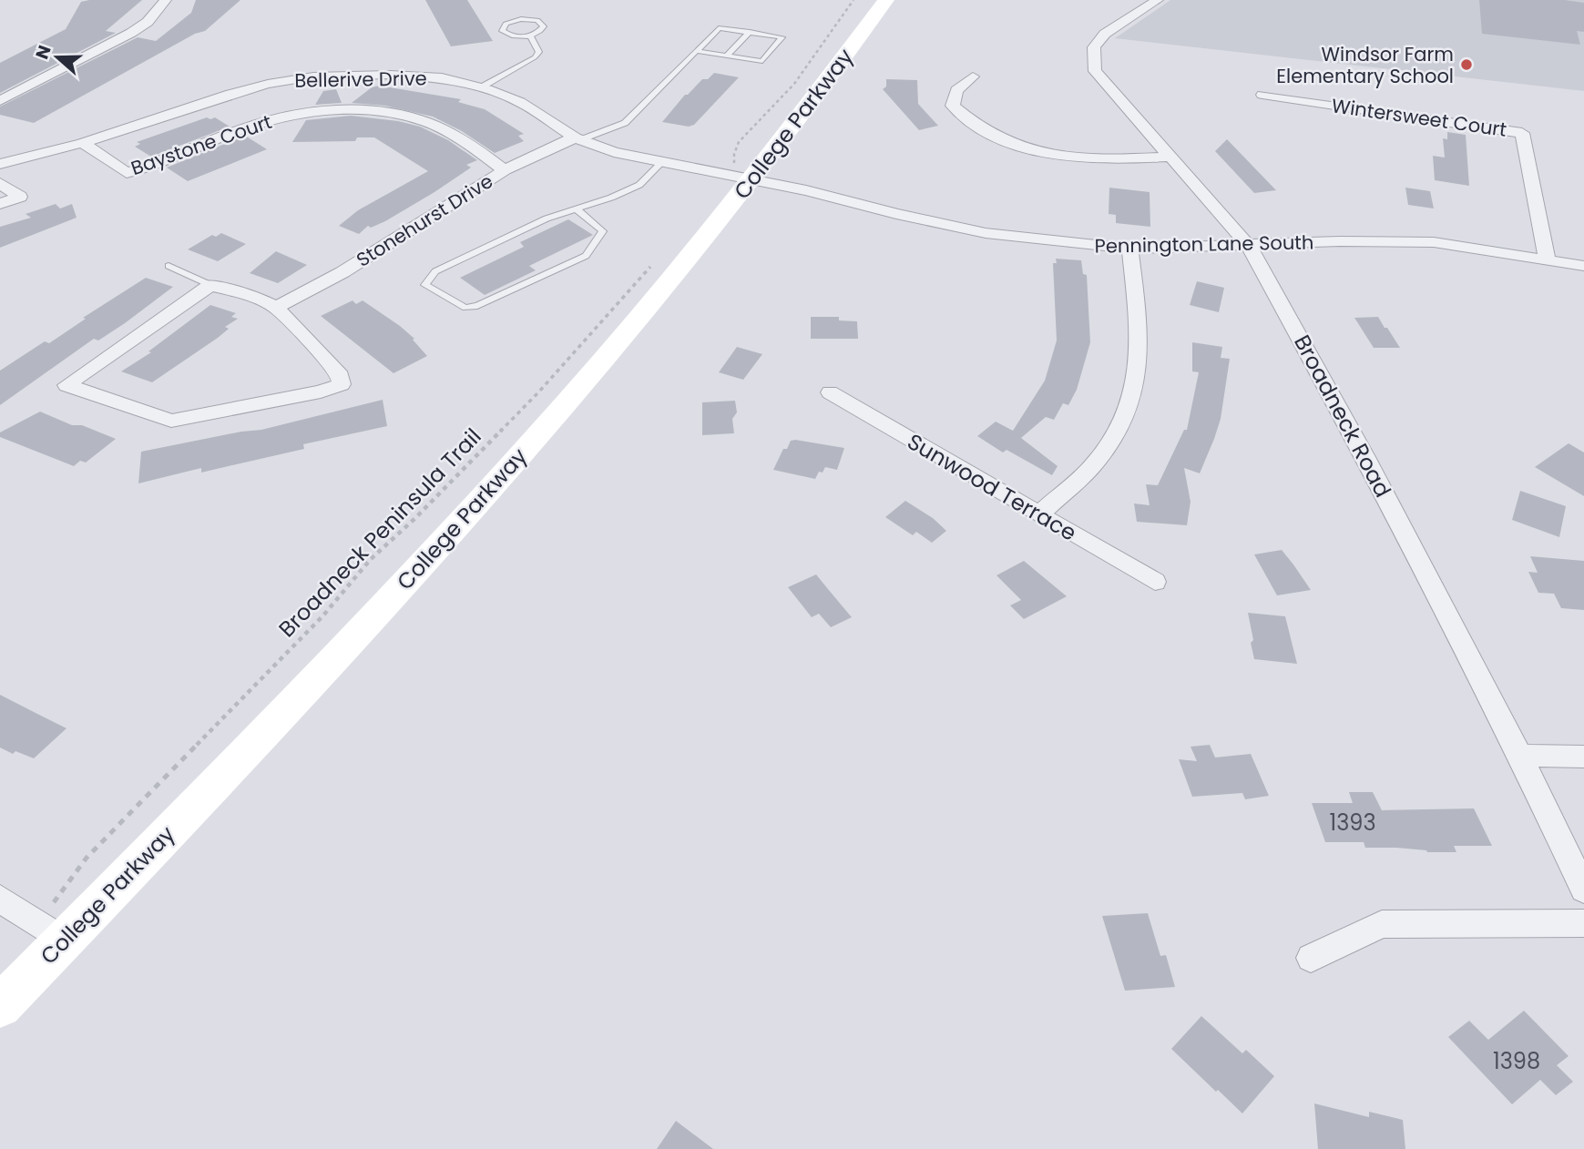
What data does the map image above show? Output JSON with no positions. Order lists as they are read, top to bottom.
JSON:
{
  "streets": {
    "main road": ["College Parkway"],
    "street": [
      "Bellerive Drive",
      "Wintersweet Court",
      "Baystone Court",
      "Stonehurst Drive",
      "Pennington Lane South",
      "Broadneck Road",
      "Sunwood Terrace"
    ],
    "path": ["Broadneck Peninsula Trail"]
  },
  "crossings": [
    ["Bellerive Drive", "College Parkway"],
    ["Bellerive Drive", "Baystone Court"],
    ["Bellerive Drive", "Stonehurst Drive"],
    ["Bellerive Drive", "Pennington Lane South"],
    ["Wintersweet Court", "Pennington Lane South"],
    ["College Parkway", "Pennington Lane South"],
    ["Baystone Court", "Stonehurst Drive"],
    ["Pennington Lane South", "Broadneck Road"]
  ],
  "places": ["Windsor Farm Elementary School"],
  "house_numbers": ["1393", "1398"],
  "north": "left"
}
